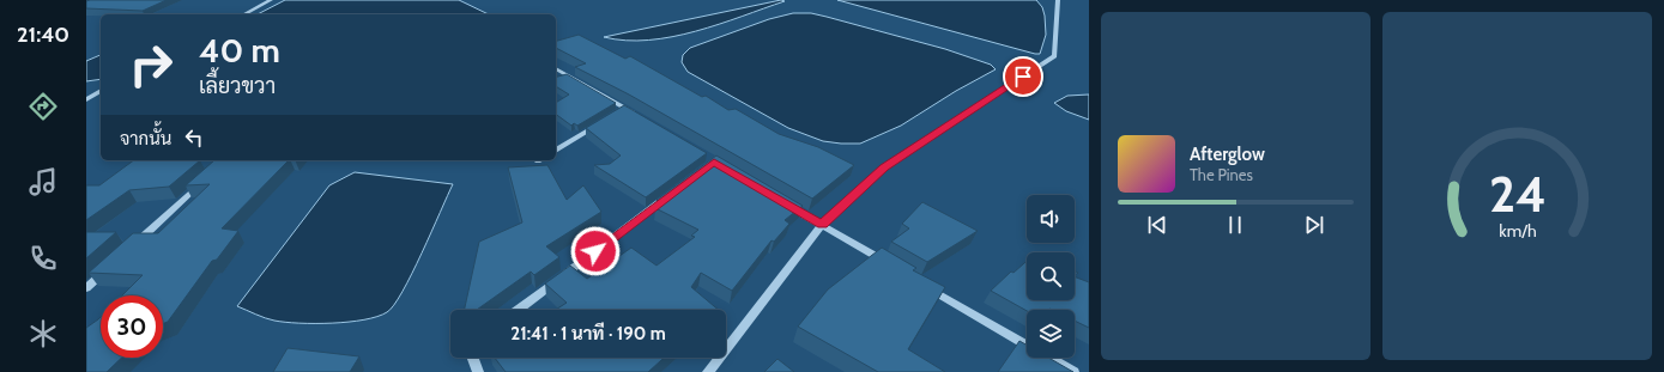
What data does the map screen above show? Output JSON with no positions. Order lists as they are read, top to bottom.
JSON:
{
  "page": {
    "tabs": "21:40",
    "turn": ["40 m", "เลี้ยวขวา"],
    "then": "จากนั้น",
    "song": ["Afterglow", "The Pines"],
    "limit": "30",
    "trip": "21:41 · 1 นาที · 190 m",
    "gauge": ["24", "km/h"]
  }
}
